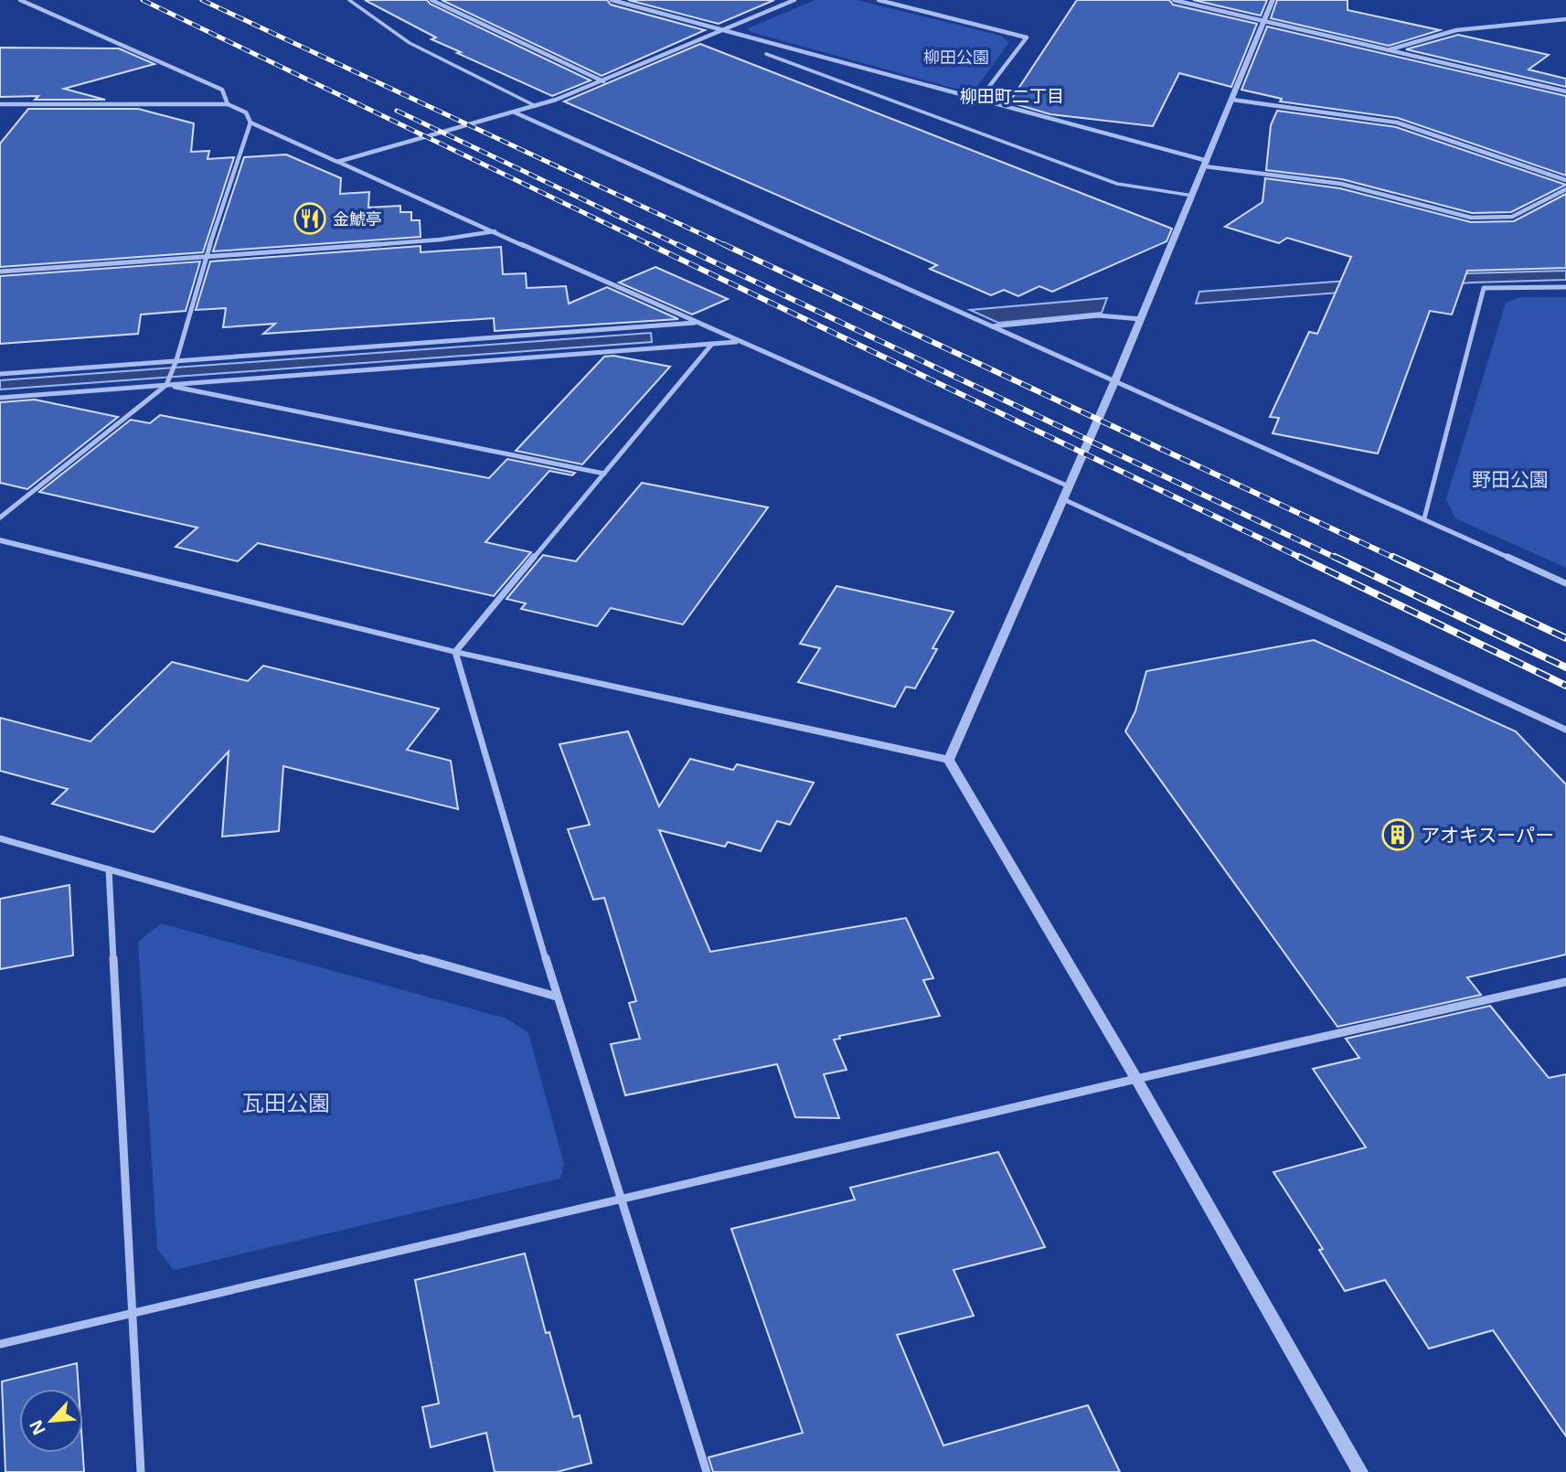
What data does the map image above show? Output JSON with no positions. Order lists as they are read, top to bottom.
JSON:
{
  "districts": ["柳田町二丁目"],
  "parks": ["柳田公園", "野田公園", "瓦田公園"],
  "places": {
    "restaurant": ["金鯱亭"],
    "building": ["アオキスーパー"]
  },
  "north": "bottom left"
}
